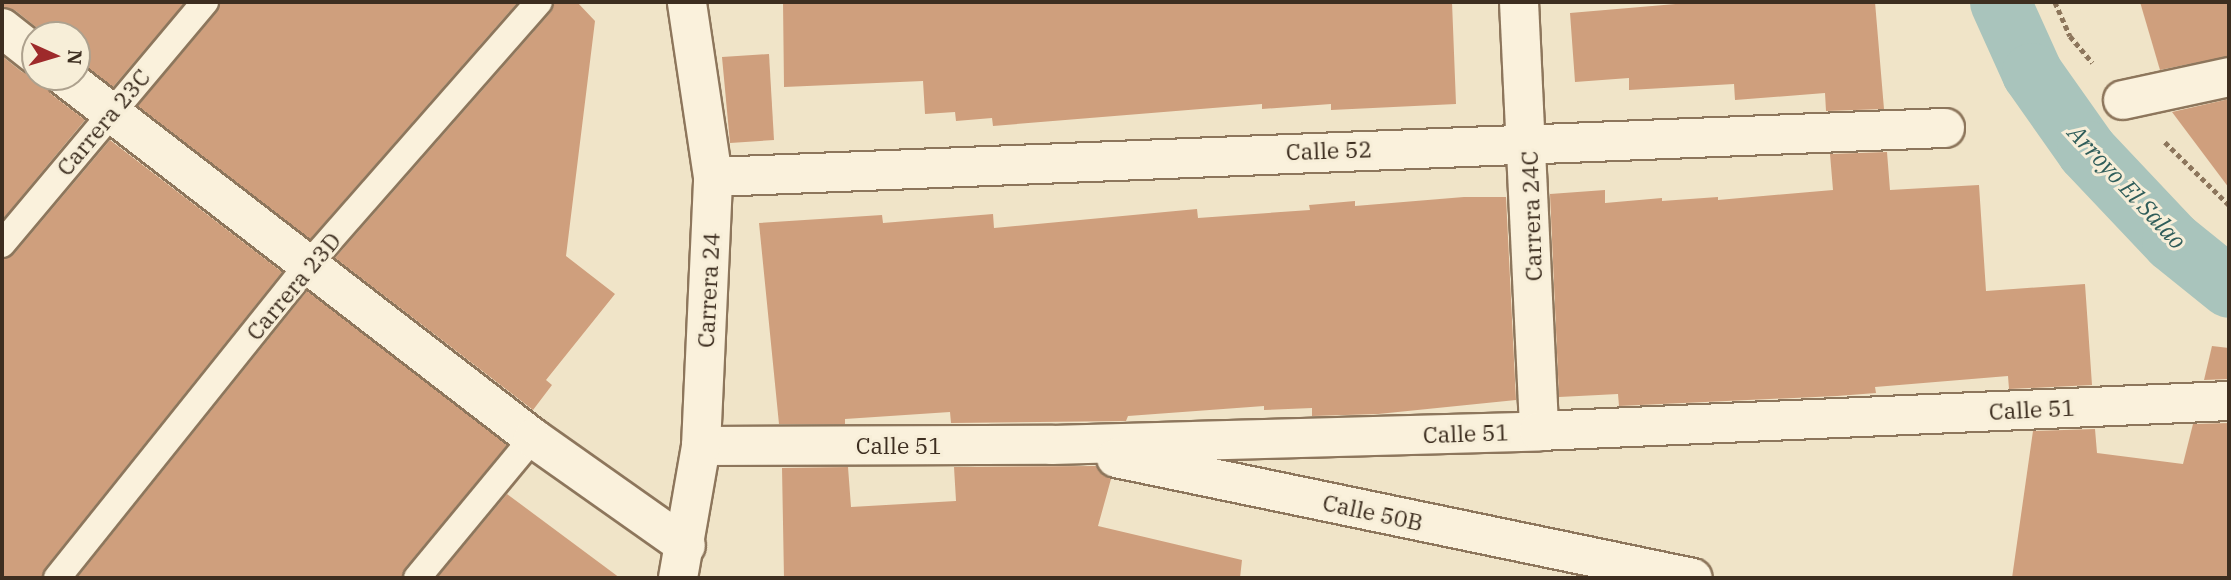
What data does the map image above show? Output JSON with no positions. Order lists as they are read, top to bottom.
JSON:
{
  "streets": {
    "street": [
      "Calle 52",
      "Carrera 24C",
      "Carrera 24",
      "Calle 51",
      "Calle 50B"
    ],
    "lane": ["Carrera 23C", "Carrera 23D"]
  },
  "crossings": [
    ["Calle 52", "Carrera 24C"],
    ["Calle 52", "Carrera 24"],
    ["Carrera 24C", "Calle 51"],
    ["Carrera 24", "Calle 51"],
    ["Calle 51", "Calle 50B"]
  ],
  "water": ["Arroyo El Salao"],
  "north": "right"
}
